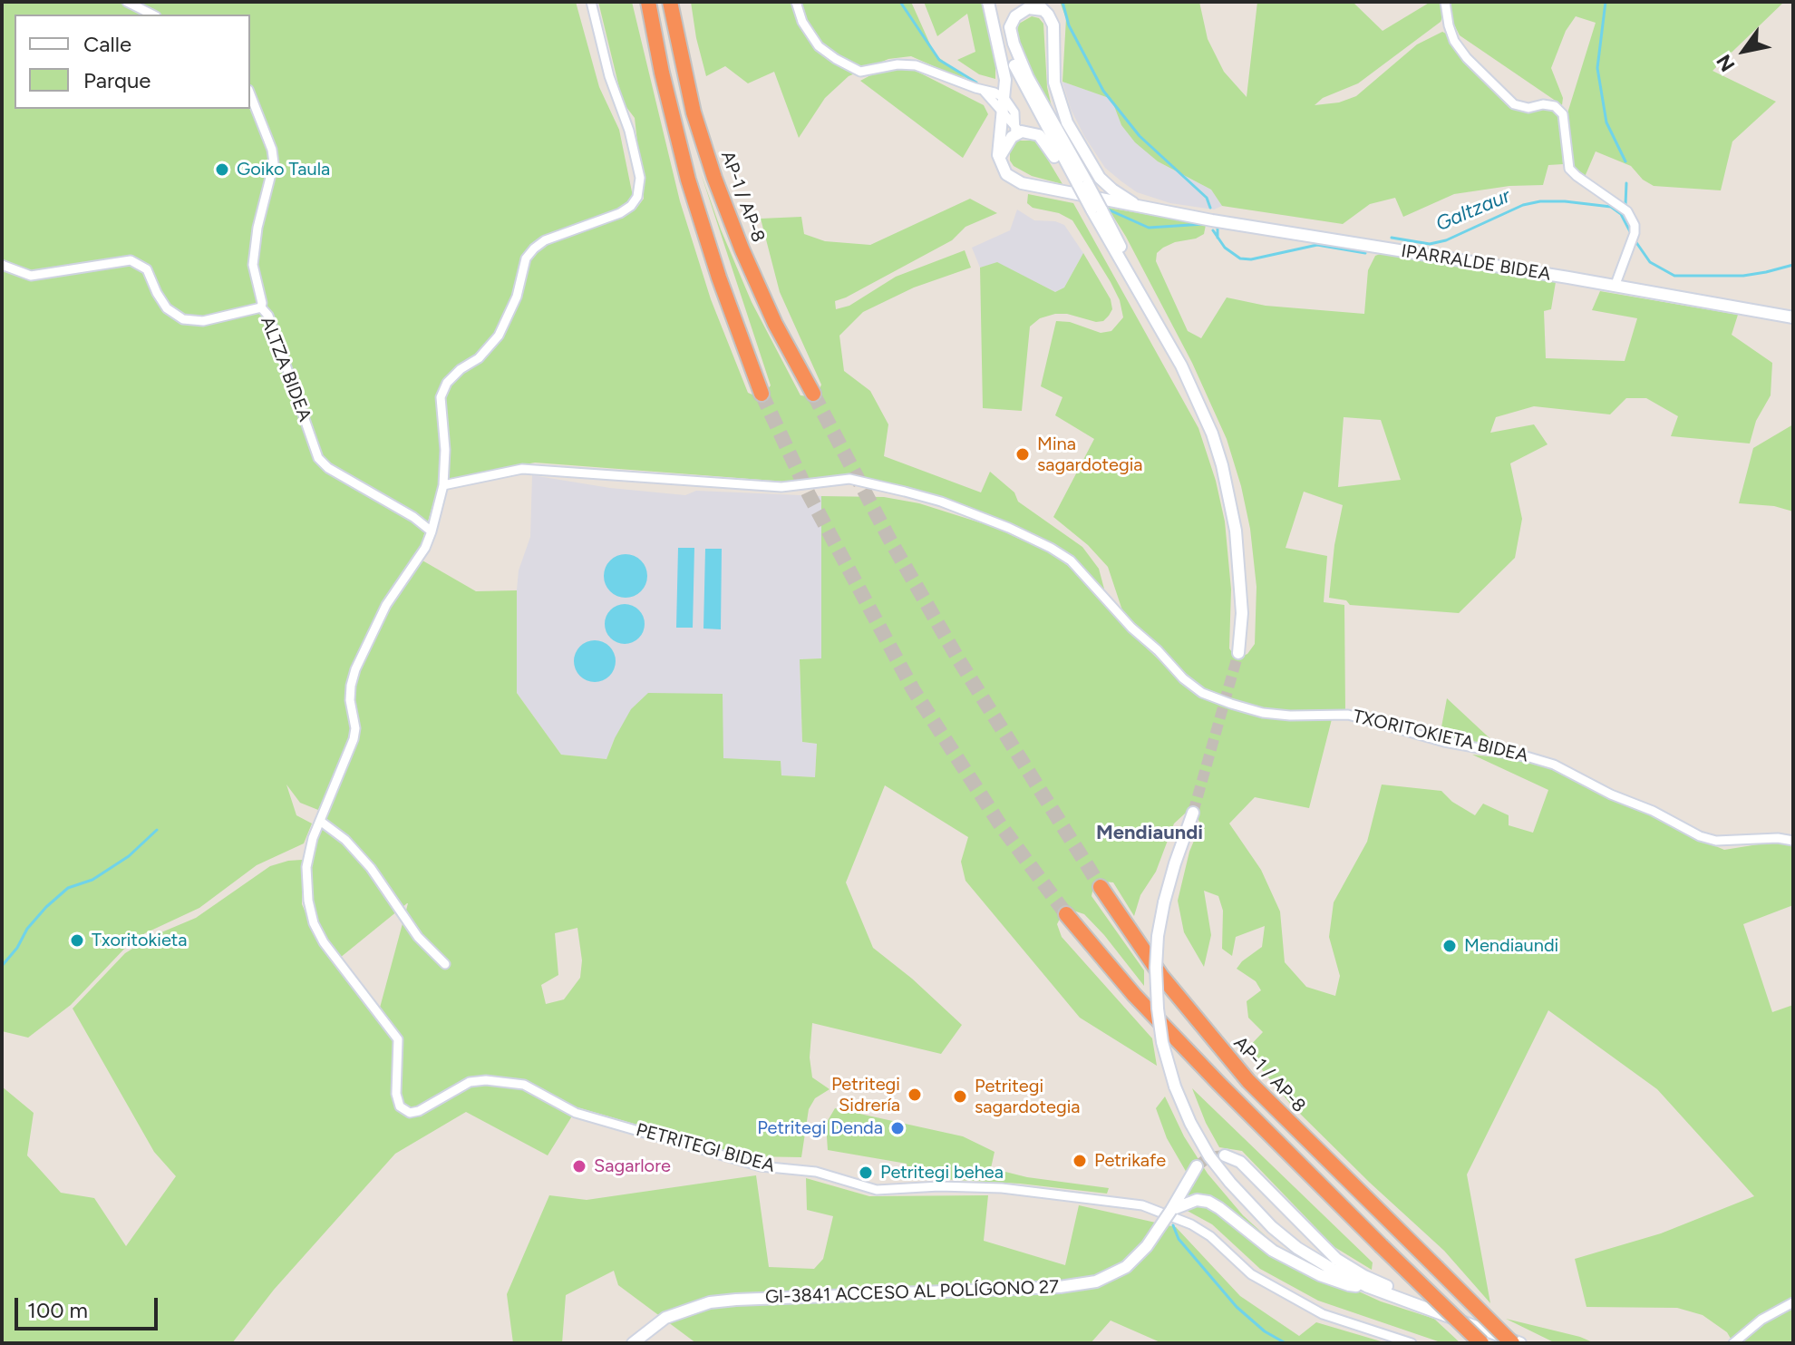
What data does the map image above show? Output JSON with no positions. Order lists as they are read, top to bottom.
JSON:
{
  "streets": {
    "highway": ["AP-1 / AP-8"],
    "main road": ["IPARRALDE BIDEA", "GI-3841 ACCESO AL POLÍGONO 27"],
    "street": ["ALTZA BIDEA", "TXORITOKIETA BIDEA", "PETRITEGI BIDEA"]
  },
  "districts": ["Mendiaundi"],
  "water": ["Galtzaur"],
  "places": [
    "Goiko Taula",
    "Mina sagardotegia",
    "Txoritokieta",
    "Mendiaundi",
    "Petritegi Sidrería",
    "Petritegi sagardotegia",
    "Petritegi Denda",
    "Petrikafe",
    "Sagarlore",
    "Petritegi behea"
  ],
  "legend": ["Calle", "Parque"],
  "scale_bar": "100 m",
  "north": "bottom left"
}
